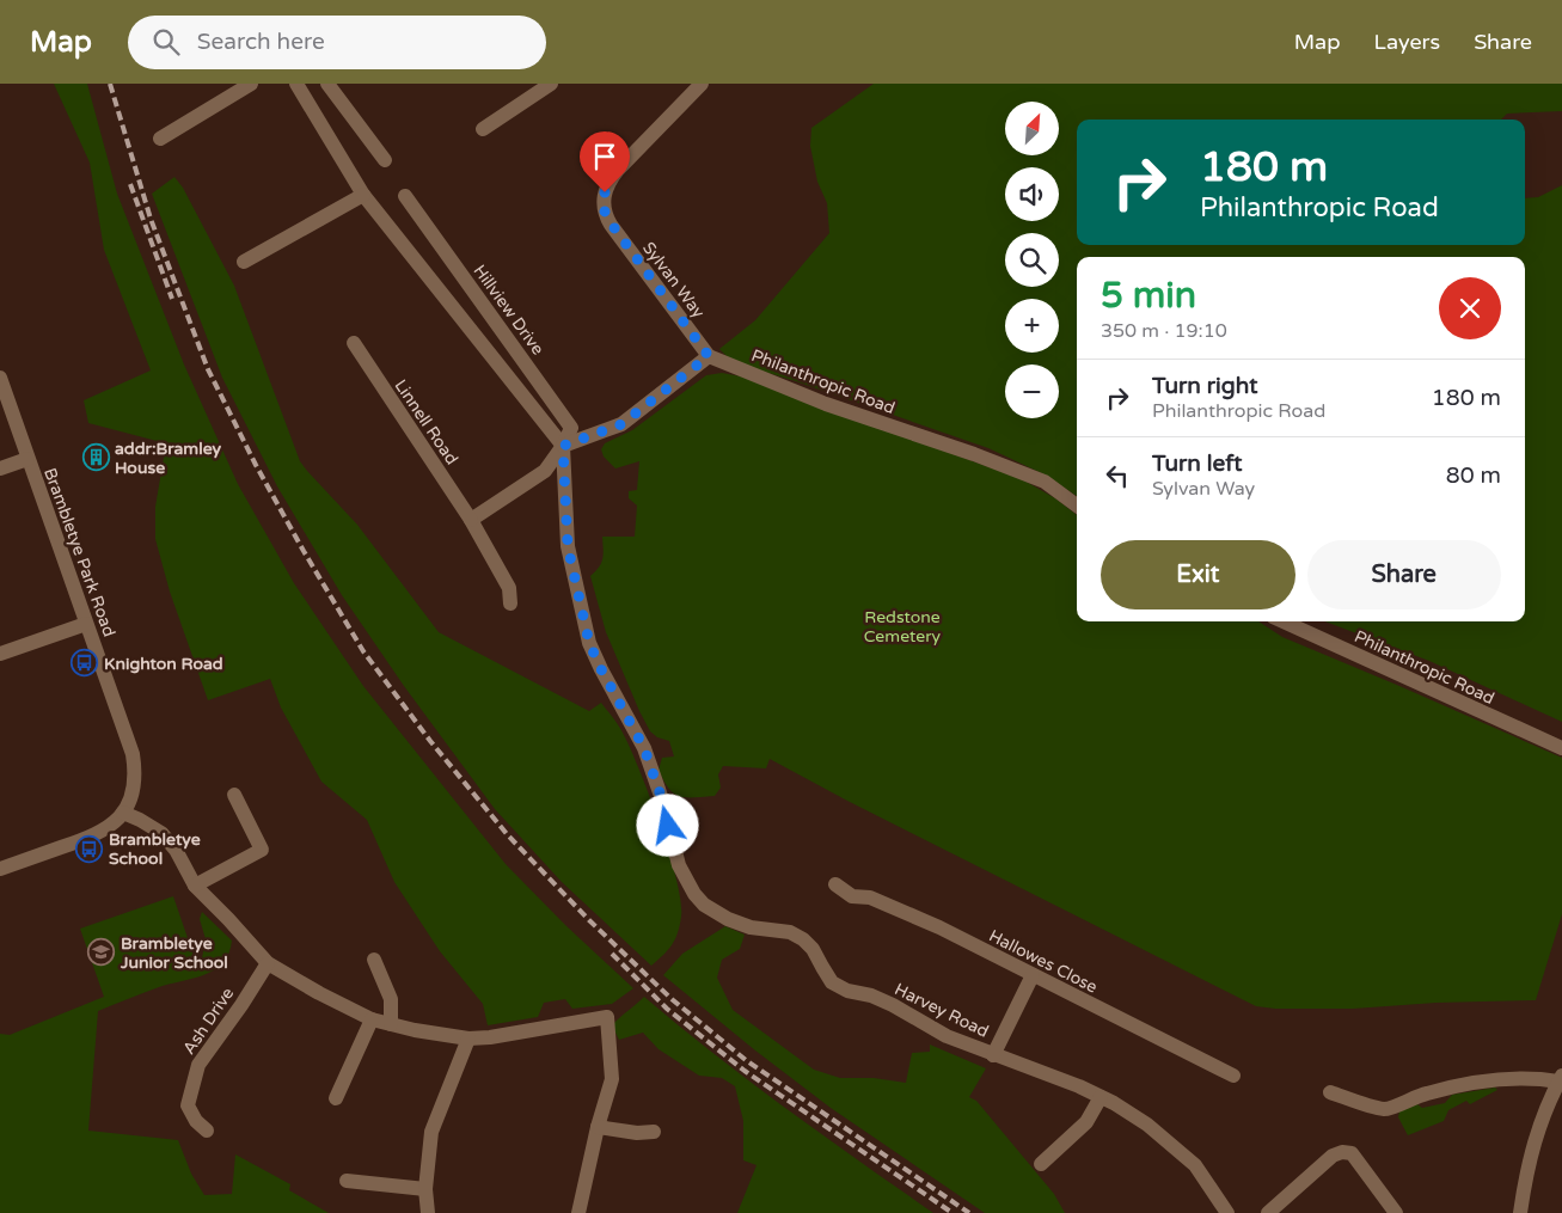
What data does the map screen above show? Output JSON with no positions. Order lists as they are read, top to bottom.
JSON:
{
  "streets": {
    "street": [
      "Sylvan Way",
      "Hillview Drive",
      "Philanthropic Road",
      "Linnell Road",
      "Brambletye Park Road",
      "Hallowes Close",
      "Harvey Road",
      "Ash Drive"
    ]
  },
  "crossings": [
    ["Sylvan Way", "Philanthropic Road"],
    ["Hillview Drive", "Harvey Road"]
  ],
  "parks": ["Redstone Cemetery"],
  "places": {
    "building": ["addr:Bramley House"],
    "bus stop": ["Knighton Road", "Brambletye School"],
    "school or university": ["Brambletye Junior School"]
  },
  "north": "top right",
  "page": {
    "header": "Map",
    "search": "Search here",
    "nav": ["Map", "Layers", "Share"],
    "map_buttons": ["+", "−"],
    "turn": ["180 m", "Philanthropic Road"],
    "heading": ["5 min", "350 m · 19:10"],
    "list": [
      {
        "name": "Turn right",
        "note": "Philanthropic Road",
        "value": "180 m"
      },
      {
        "name": "Turn left",
        "note": "Sylvan Way",
        "value": "80 m"
      }
    ],
    "buttons": ["Exit", "Share"]
  }
}
